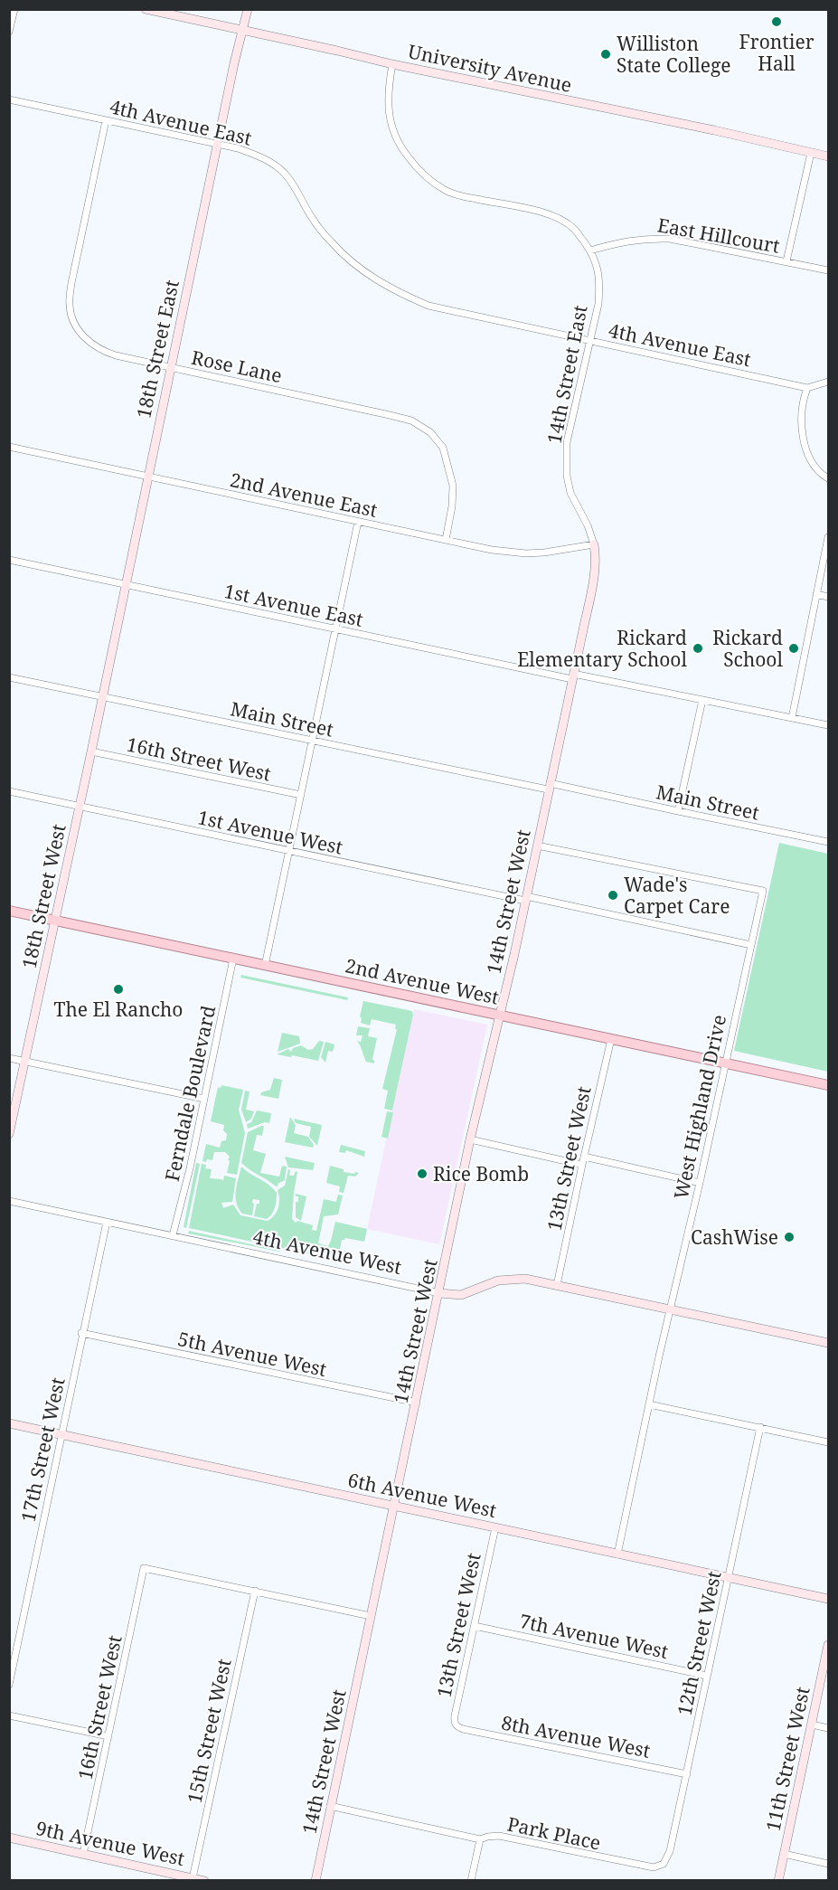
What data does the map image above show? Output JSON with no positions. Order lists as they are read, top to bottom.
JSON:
{
  "streets": {
    "main road": ["2nd Avenue West"],
    "street": [
      "University Avenue",
      "4th Avenue East",
      "East Hillcourt",
      "18th Street East",
      "Rose Lane",
      "14th Street East",
      "2nd Avenue East",
      "1st Avenue East",
      "Main Street",
      "16th Street West",
      "1st Avenue West",
      "18th Street West",
      "14th Street West",
      "Ferndale Boulevard",
      "West Highland Drive",
      "13th Street West",
      "4th Avenue West",
      "5th Avenue West",
      "17th Street West",
      "6th Avenue West",
      "7th Avenue West",
      "12th Street West",
      "15th Street West",
      "8th Avenue West",
      "11th Street West",
      "Park Place",
      "9th Avenue West"
    ]
  },
  "crossings": [
    ["University Avenue", "18th Street East"],
    ["4th Avenue East", "18th Street East"],
    ["4th Avenue East", "Rose Lane"],
    ["4th Avenue East", "14th Street East"],
    ["East Hillcourt", "14th Street East"],
    ["18th Street East", "Rose Lane"],
    ["18th Street East", "2nd Avenue East"],
    ["18th Street East", "1st Avenue East"],
    ["18th Street East", "Main Street"],
    ["18th Street East", "18th Street West"],
    ["Rose Lane", "2nd Avenue East"],
    ["14th Street East", "2nd Avenue East"],
    ["14th Street East", "1st Avenue East"],
    ["14th Street East", "Main Street"],
    ["14th Street East", "14th Street West"],
    ["Main Street", "18th Street West"],
    ["Main Street", "14th Street West"],
    ["16th Street West", "18th Street West"],
    ["16th Street West", "15th Street West"],
    ["16th Street West", "9th Avenue West"],
    ["1st Avenue West", "18th Street West"],
    ["1st Avenue West", "14th Street West"],
    ["1st Avenue West", "West Highland Drive"],
    ["18th Street West", "2nd Avenue West"],
    ["14th Street West", "2nd Avenue West"],
    ["14th Street West", "West Highland Drive"],
    ["14th Street West", "4th Avenue West"],
    ["14th Street West", "5th Avenue West"],
    ["14th Street West", "6th Avenue West"],
    ["2nd Avenue West", "Ferndale Boulevard"],
    ["2nd Avenue West", "West Highland Drive"],
    ["2nd Avenue West", "13th Street West"],
    ["Ferndale Boulevard", "4th Avenue West"],
    ["West Highland Drive", "4th Avenue West"],
    ["West Highland Drive", "6th Avenue West"],
    ["13th Street West", "4th Avenue West"],
    ["13th Street West", "6th Avenue West"],
    ["13th Street West", "7th Avenue West"],
    ["13th Street West", "8th Avenue West"],
    ["4th Avenue West", "17th Street West"],
    ["5th Avenue West", "17th Street West"],
    ["17th Street West", "6th Avenue West"],
    ["6th Avenue West", "12th Street West"],
    ["7th Avenue West", "12th Street West"],
    ["12th Street West", "8th Avenue West"],
    ["12th Street West", "Park Place"],
    ["15th Street West", "9th Avenue West"]
  ],
  "places": [
    "Frontier Hall",
    "Williston State College",
    "Rickard Elementary School",
    "Rickard School",
    "Wade's Carpet Care",
    "The El Rancho",
    "Rice Bomb",
    "CashWise"
  ]
}
